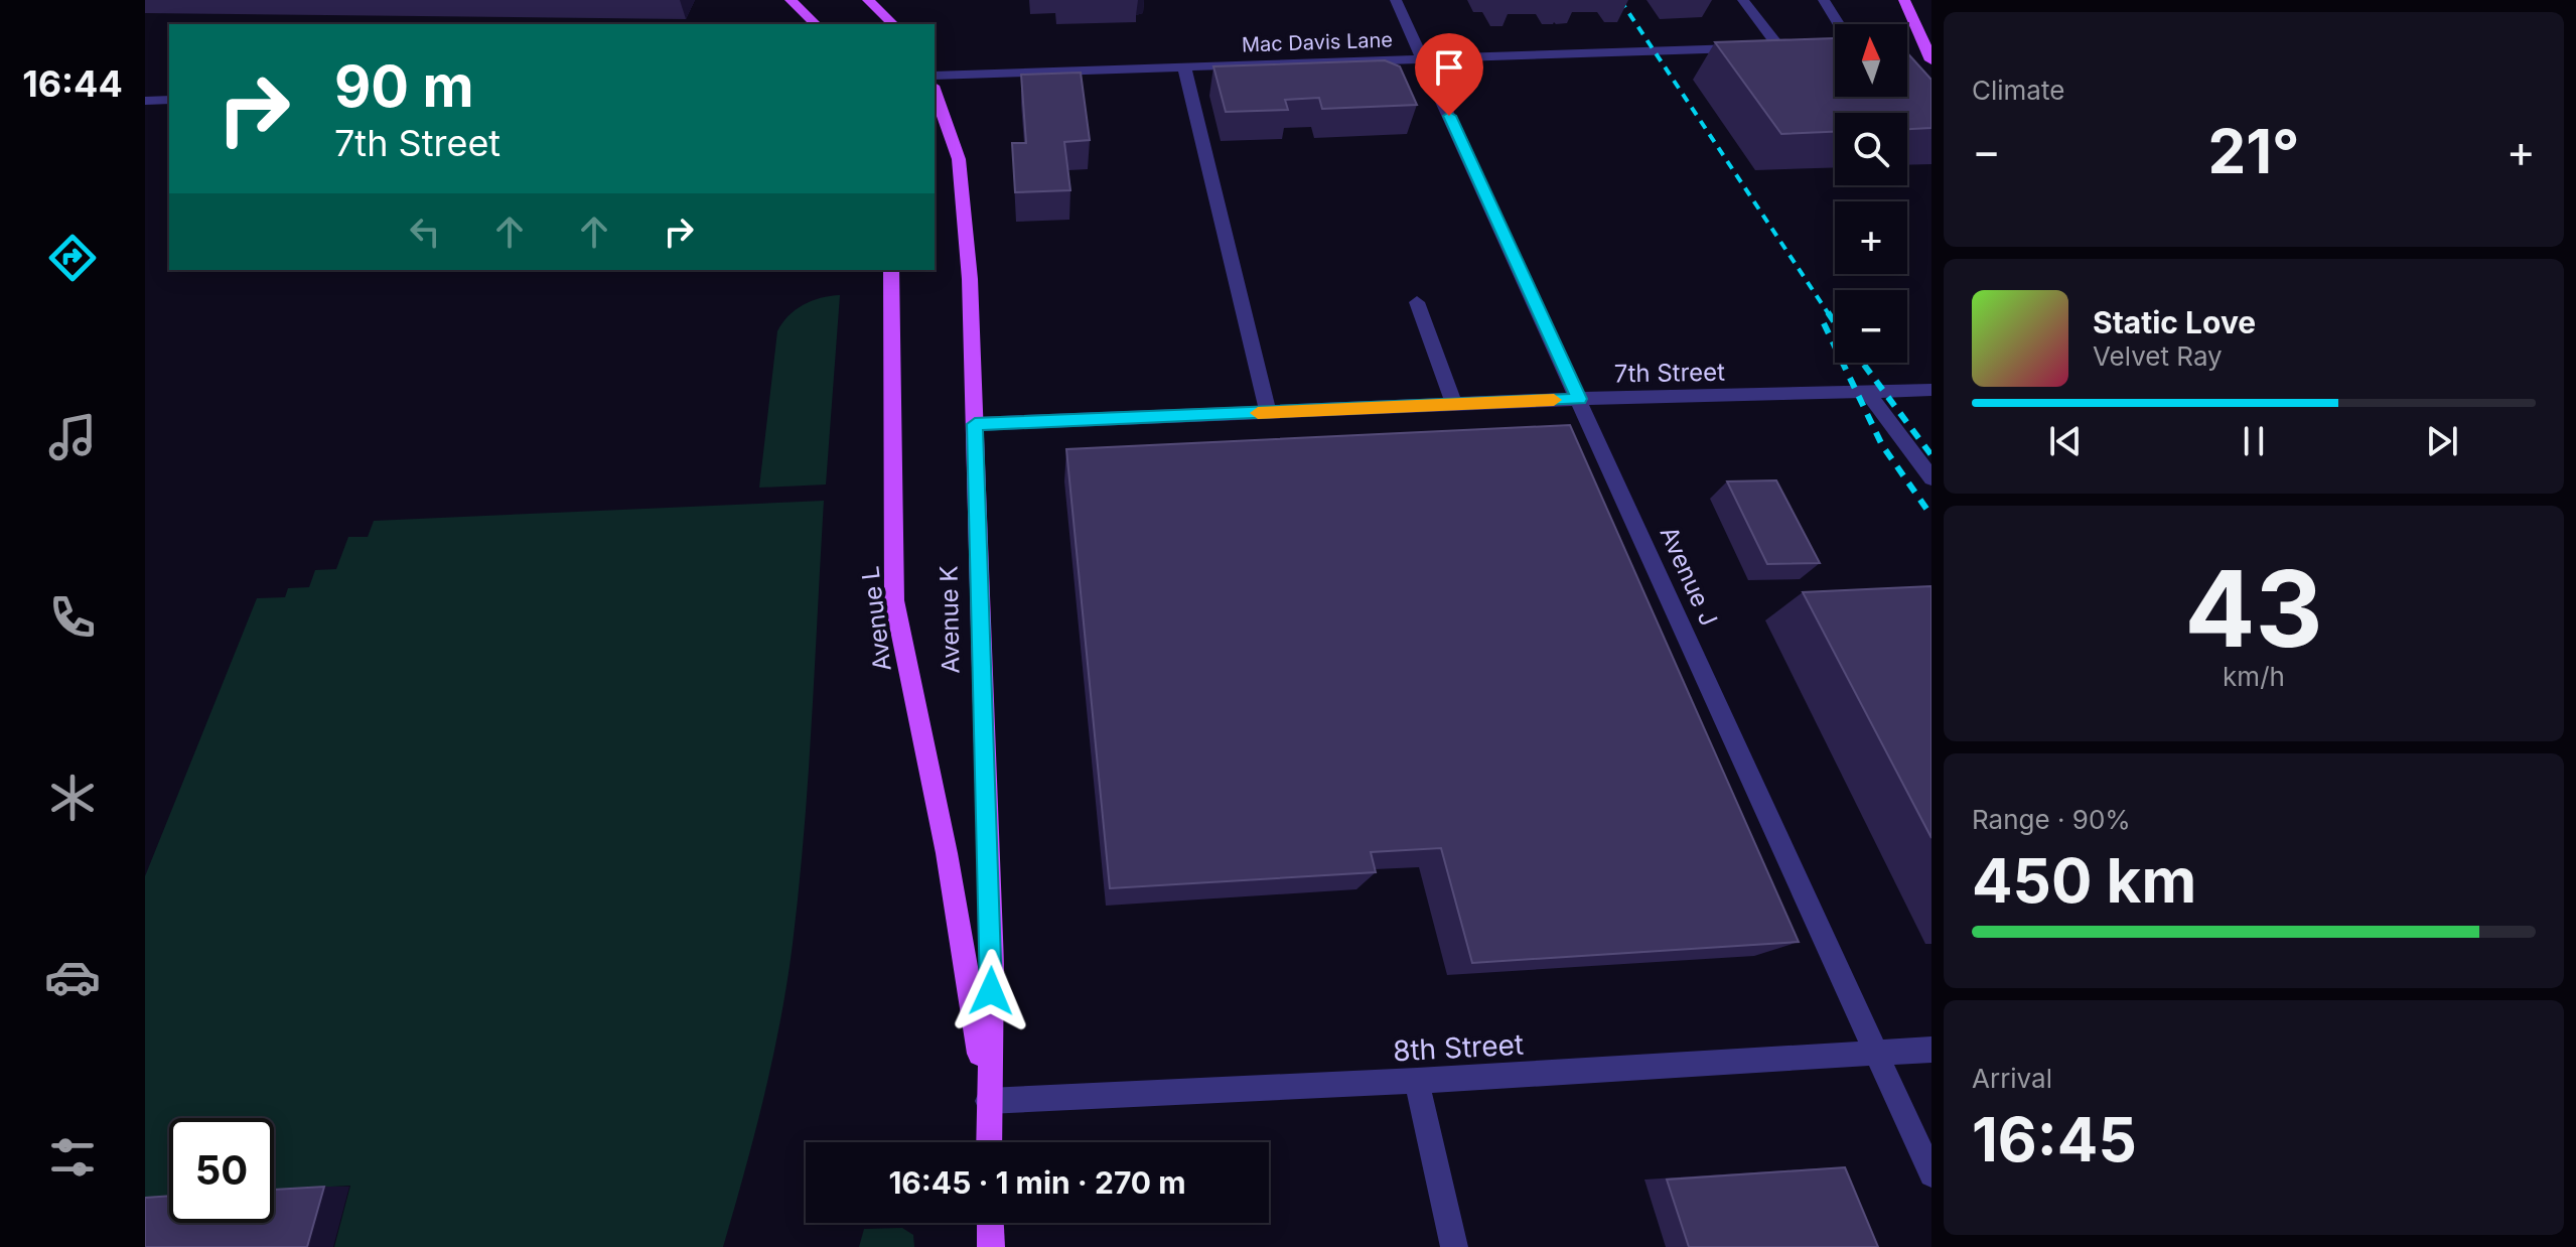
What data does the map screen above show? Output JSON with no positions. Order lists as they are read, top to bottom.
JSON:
{
  "streets": {
    "main road": ["Avenue L", "Avenue K"],
    "street": [
      "Mac Davis Lane",
      "7th Street",
      "Avenue J",
      "8th Street"
    ]
  },
  "crossings": [
    ["Mac Davis Lane", "Avenue J"],
    ["7th Street", "Avenue J"],
    ["7th Street", "Avenue K"],
    ["Avenue J", "8th Street"],
    ["Avenue L", "Avenue K"],
    ["Avenue L", "8th Street"],
    ["Avenue K", "8th Street"]
  ],
  "north": "top",
  "page": {
    "tabs": "16:44",
    "tile": [
      "Climate",
      ["43", "km/h"],
      ["Range · 90%", "450 km"],
      ["Arrival", "16:45"]
    ],
    "map_buttons": ["+", "−"],
    "turn": ["90 m", "7th Street"],
    "heat": ["−", "21°", "+"],
    "song": ["Static Love", "Velvet Ray"],
    "limit": "50",
    "trip": "16:45 · 1 min · 270 m"
  }
}
